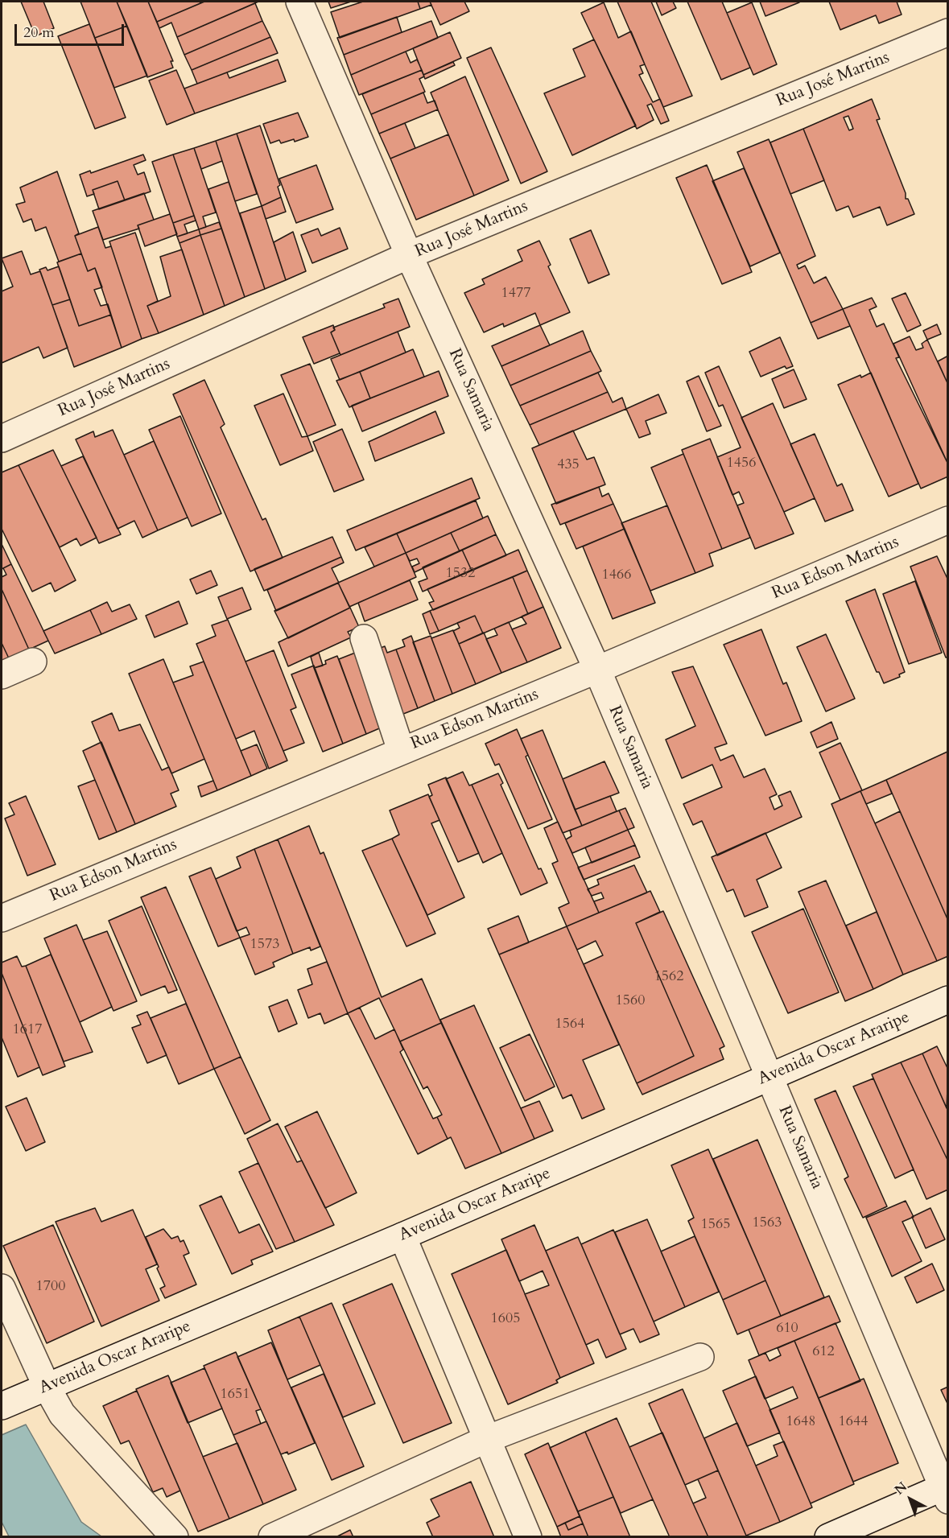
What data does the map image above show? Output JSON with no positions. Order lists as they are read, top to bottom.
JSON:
{
  "streets": {
    "street": [
      "Rua José Martins",
      "Rua Samaria",
      "Rua Edson Martins",
      "Avenida Oscar Araripe"
    ]
  },
  "crossings": [
    ["Rua José Martins", "Rua Samaria"],
    ["Rua Samaria", "Rua Edson Martins"],
    ["Rua Samaria", "Avenida Oscar Araripe"]
  ],
  "house_numbers": [
    "1477",
    "1456",
    "435",
    "1532",
    "1466",
    "1573",
    "1562",
    "1560",
    "1564",
    "1617",
    "1563",
    "1565",
    "1700",
    "1605",
    "610",
    "612",
    "1651",
    "1648",
    "1644"
  ],
  "scale_bar": "20 m",
  "north": "top left"
}
